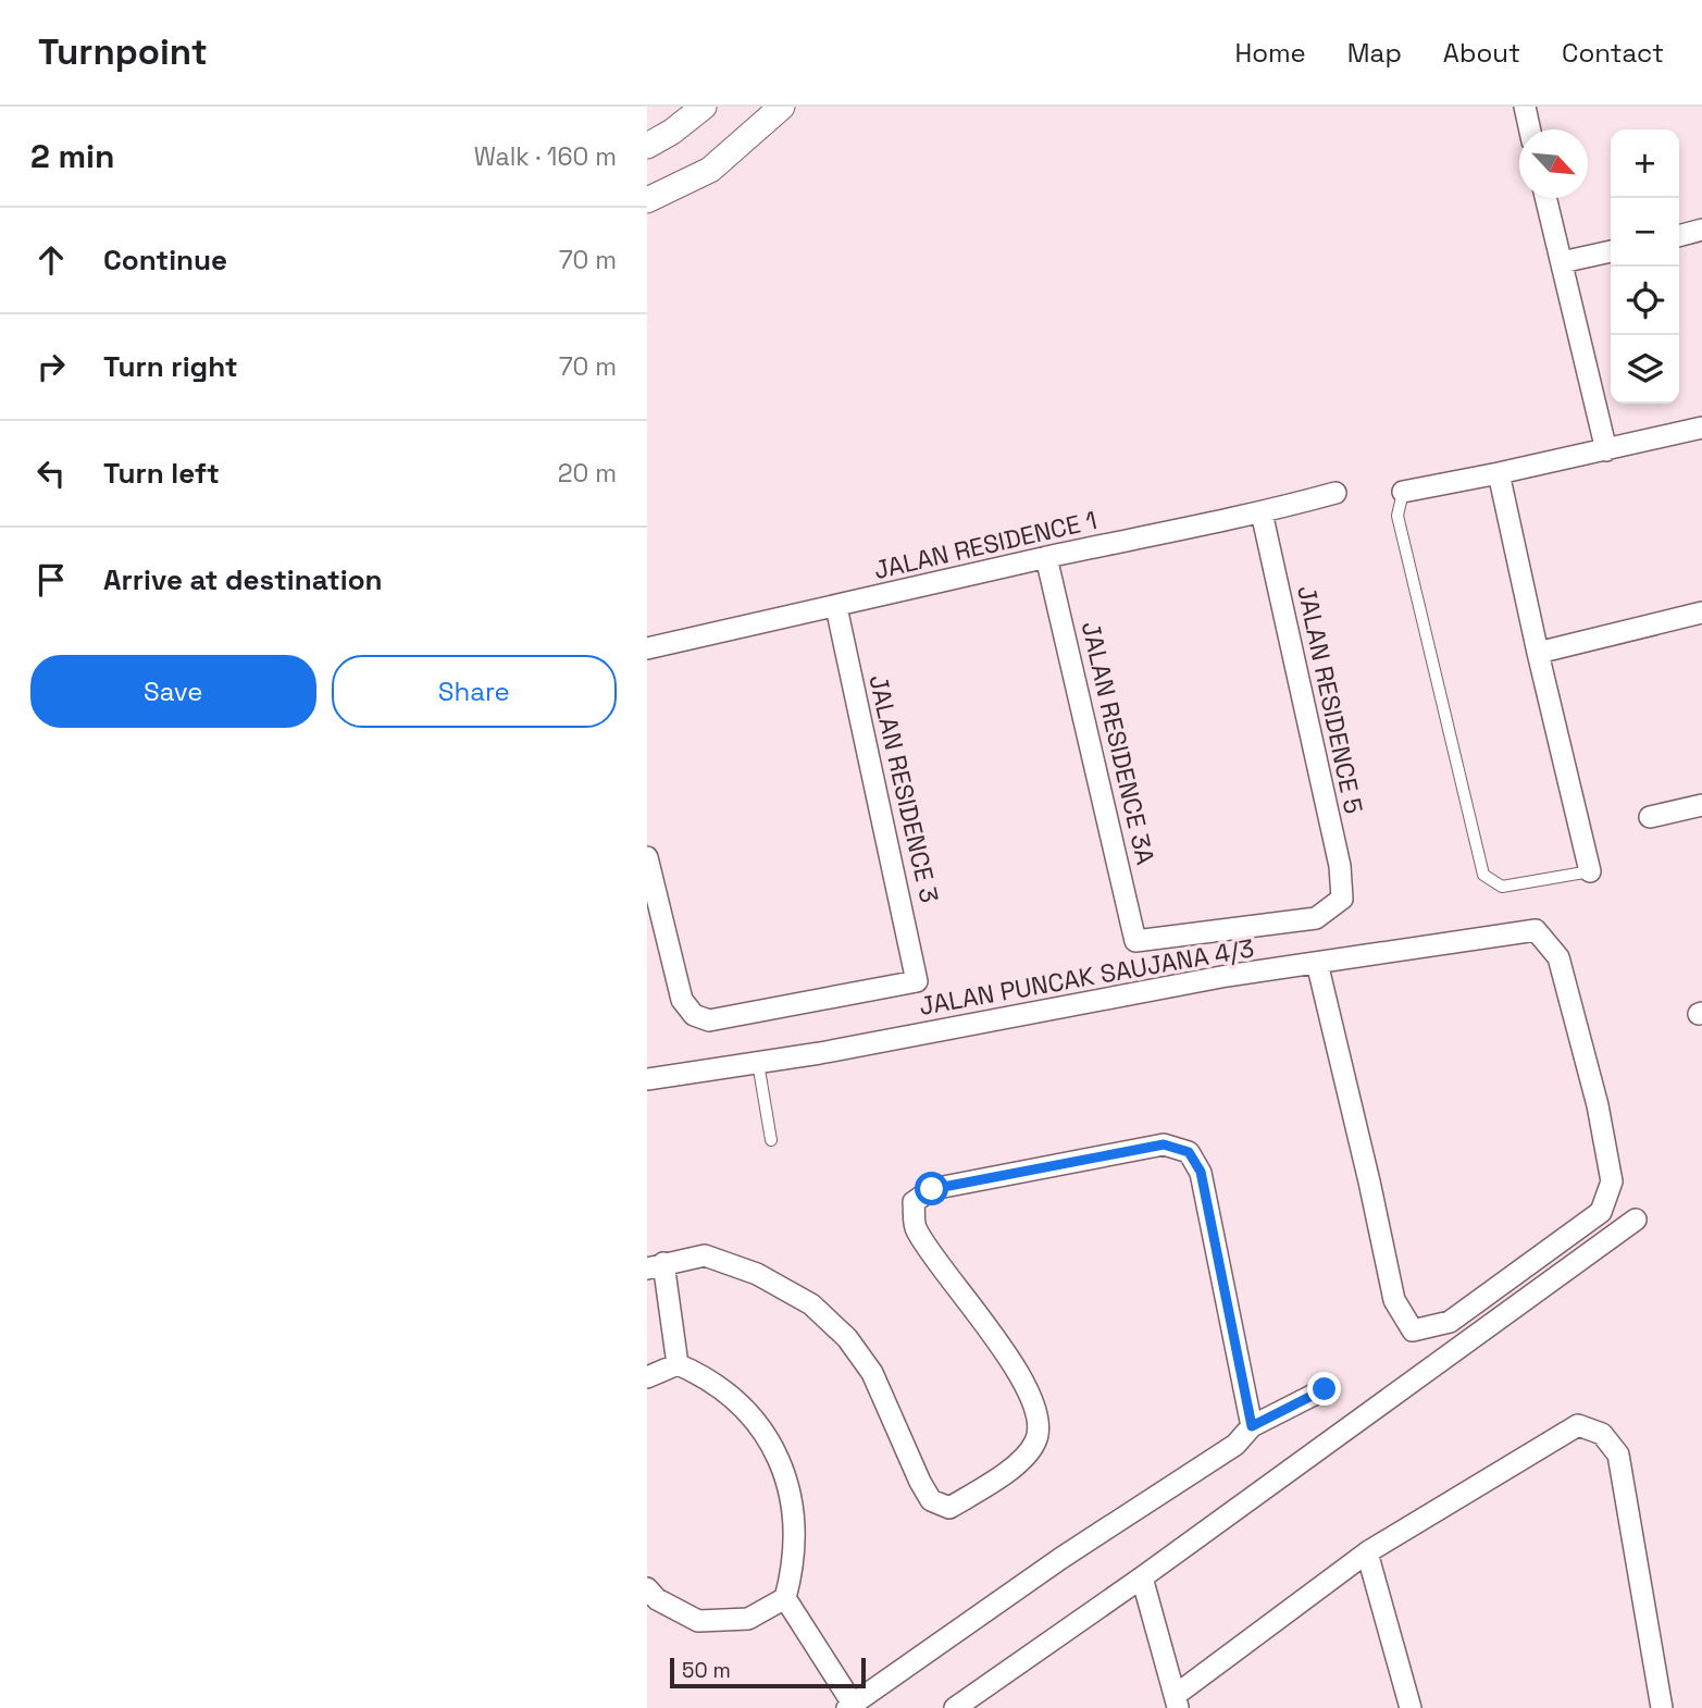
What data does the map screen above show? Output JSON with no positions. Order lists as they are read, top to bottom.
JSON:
{
  "streets": {
    "street": [
      "JALAN RESIDENCE 1",
      "JALAN RESIDENCE 5",
      "JALAN RESIDENCE 3A",
      "JALAN RESIDENCE 3",
      "JALAN PUNCAK SAUJANA 4/3"
    ]
  },
  "crossings": [
    ["JALAN RESIDENCE 1", "JALAN RESIDENCE 5"],
    ["JALAN RESIDENCE 1", "JALAN RESIDENCE 3A"],
    ["JALAN RESIDENCE 1", "JALAN RESIDENCE 3"],
    ["JALAN RESIDENCE 5", "JALAN RESIDENCE 3A"]
  ],
  "scale_bar": "50 m",
  "north": "bottom right",
  "page": {
    "header": "Turnpoint",
    "nav": [
      "Home",
      "Map",
      "About",
      "Contact"
    ],
    "heading": ["2 min", "Walk · 160 m"],
    "map_buttons": ["+", "−"],
    "list": [
      ["Continue", "70 m"],
      ["Turn right", "70 m"],
      ["Turn left", "20 m"],
      "Arrive at destination"
    ],
    "buttons": ["Save", "Share"],
    "scale": "50 m"
  }
}
